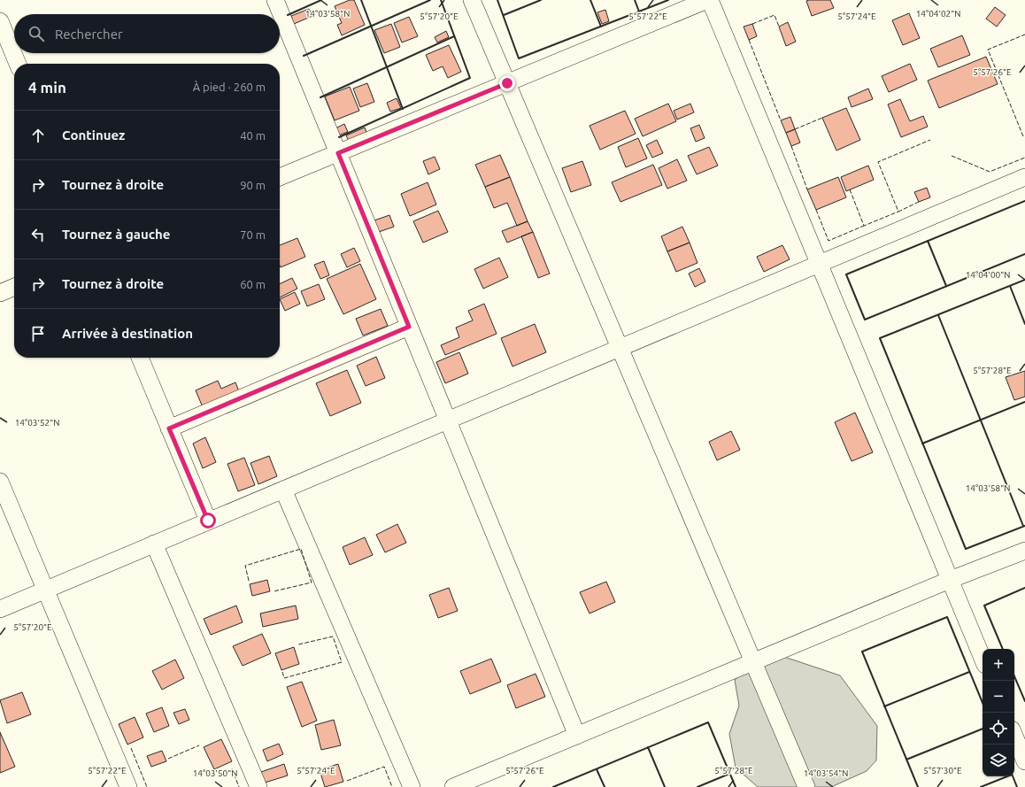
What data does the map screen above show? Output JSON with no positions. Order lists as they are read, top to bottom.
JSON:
{
  "page": {
    "search": "Rechercher",
    "heading": ["4 min", "À pied · 260 m"],
    "list": [
      ["Continuez", "40 m"],
      ["Tournez à droite", "90 m"],
      ["Tournez à gauche", "70 m"],
      ["Tournez à droite", "60 m"],
      "Arrivée à destination"
    ],
    "map_buttons": ["+", "−"]
  },
  "coordinates": [
    "14°04'02\"N",
    "14°03'58\"N",
    "5°57'20\"E",
    "5°57'22\"E",
    "5°57'24\"E",
    "5°57'26\"E",
    "14°04'00\"N",
    "5°57'28\"E",
    "14°03'52\"N",
    "5°57'30\"E",
    "14°03'50\"N",
    "14°03'54\"N"
  ]
}
